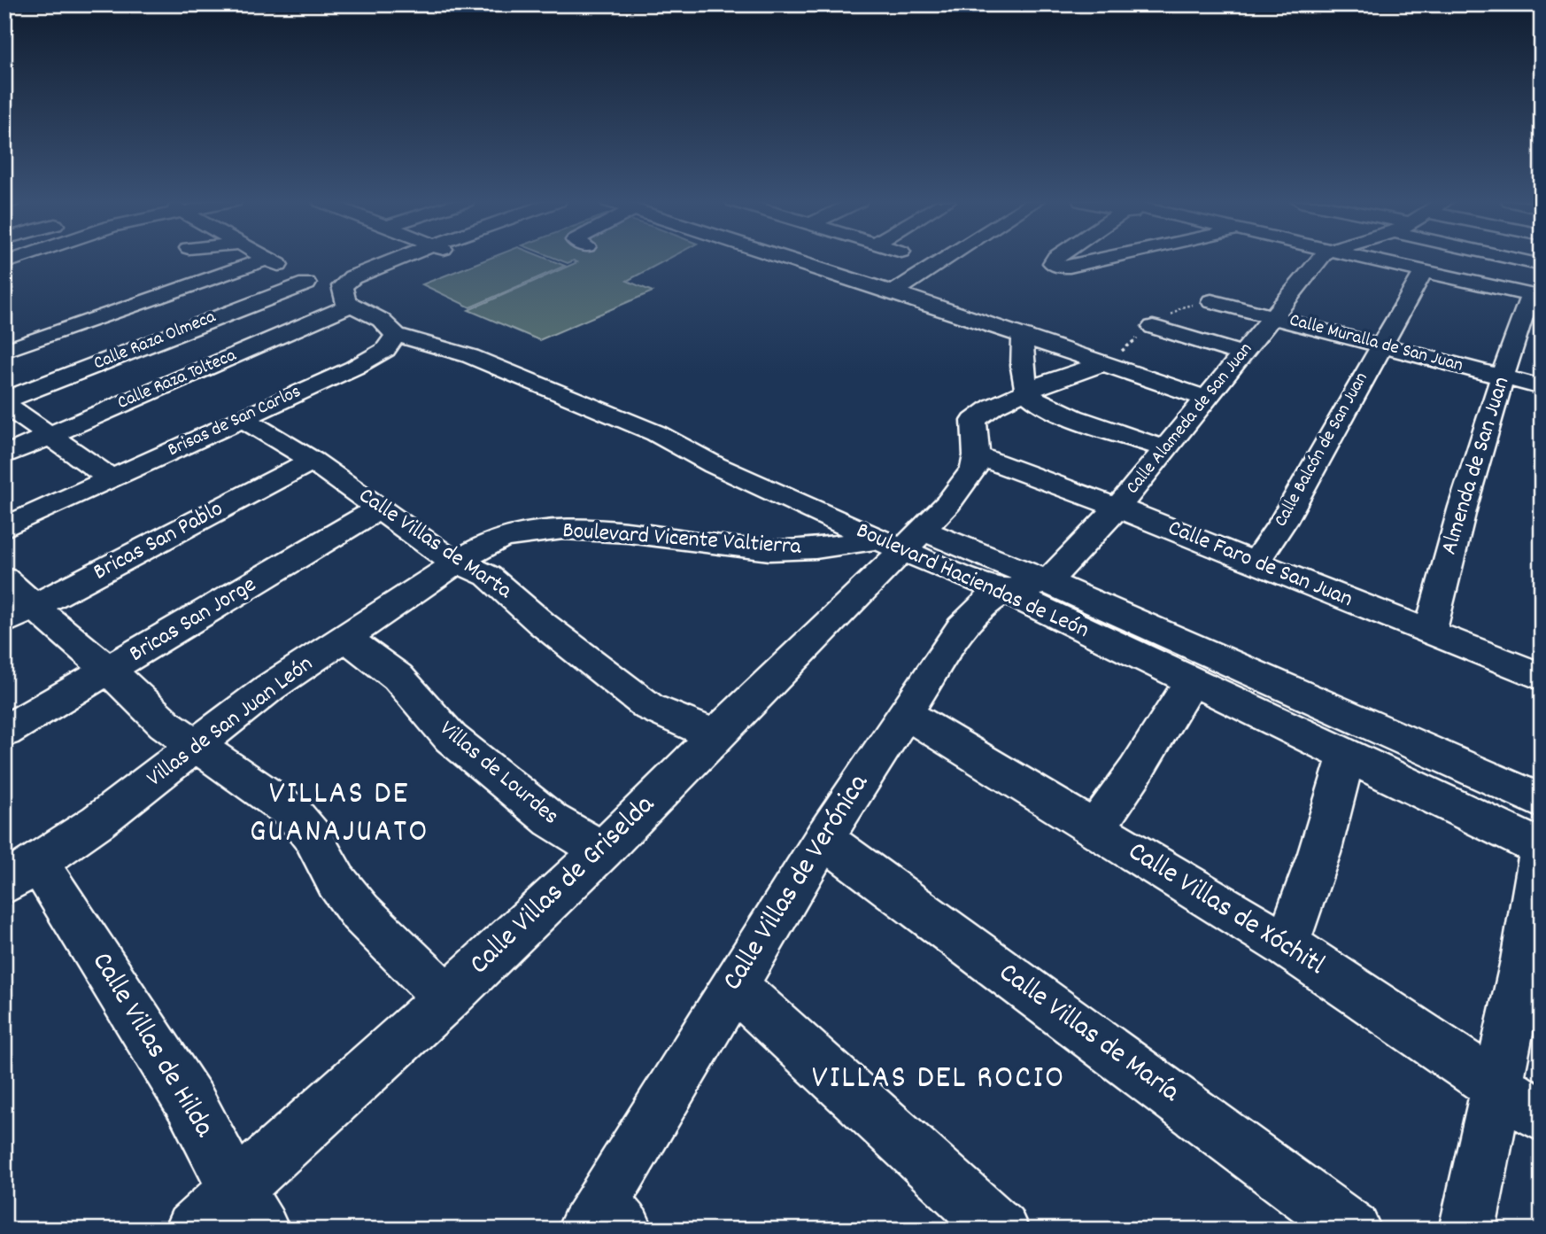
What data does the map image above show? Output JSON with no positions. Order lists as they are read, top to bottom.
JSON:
{
  "streets": {
    "street": [
      "Calle Raza Olmeca",
      "Calle Muralla de San Juan",
      "Calle Raza Tolteca",
      "Calle Alameda de San Juan",
      "Brisas de San Carlos",
      "Calle Balcón de San Juan",
      "Almenda de San Juan",
      "Boulevard Vicente Valtierra",
      "Bricas San Pablo",
      "Calle Villas de Marta",
      "Calle Faro de San Juan",
      "Boulevard Haciendas de León",
      "Bricas San Jorge",
      "Villas de San Juan León",
      "Villas de Lourdes",
      "Calle Villas de Verónica",
      "Calle Villas de Griselda",
      "Calle Villas de Xóchitl",
      "Calle Villas de María",
      "Calle Villas de Hilda"
    ]
  },
  "crossings": [
    ["Calle Muralla de San Juan", "Calle Alameda de San Juan"],
    ["Calle Muralla de San Juan", "Calle Balcón de San Juan"],
    ["Calle Muralla de San Juan", "Almenda de San Juan"],
    ["Calle Alameda de San Juan", "Calle Faro de San Juan"],
    ["Calle Alameda de San Juan", "Boulevard Haciendas de León"],
    ["Calle Alameda de San Juan", "Calle Villas de Verónica"],
    ["Brisas de San Carlos", "Calle Villas de Marta"],
    ["Brisas de San Carlos", "Boulevard Haciendas de León"],
    ["Calle Balcón de San Juan", "Calle Faro de San Juan"],
    ["Almenda de San Juan", "Calle Faro de San Juan"],
    ["Boulevard Vicente Valtierra", "Calle Villas de Marta"],
    ["Boulevard Vicente Valtierra", "Boulevard Haciendas de León"],
    ["Boulevard Vicente Valtierra", "Villas de San Juan León"],
    ["Boulevard Vicente Valtierra", "Calle Villas de Griselda"],
    ["Bricas San Pablo", "Calle Villas de Marta"],
    ["Calle Villas de Marta", "Bricas San Jorge"],
    ["Calle Villas de Marta", "Villas de San Juan León"],
    ["Calle Villas de Marta", "Calle Villas de Griselda"],
    ["Calle Faro de San Juan", "Calle Villas de Griselda"],
    ["Boulevard Haciendas de León", "Calle Villas de Verónica"],
    ["Boulevard Haciendas de León", "Calle Villas de Griselda"],
    ["Villas de San Juan León", "Villas de Lourdes"],
    ["Villas de San Juan León", "Calle Villas de Hilda"],
    ["Villas de Lourdes", "Calle Villas de Griselda"],
    ["Calle Villas de Verónica", "Calle Villas de Xóchitl"],
    ["Calle Villas de Verónica", "Calle Villas de María"],
    ["Calle Villas de Griselda", "Calle Villas de Hilda"]
  ],
  "districts": ["VILLAS DE GUANAJUATO", "VILLAS DEL ROCIO"]
}
